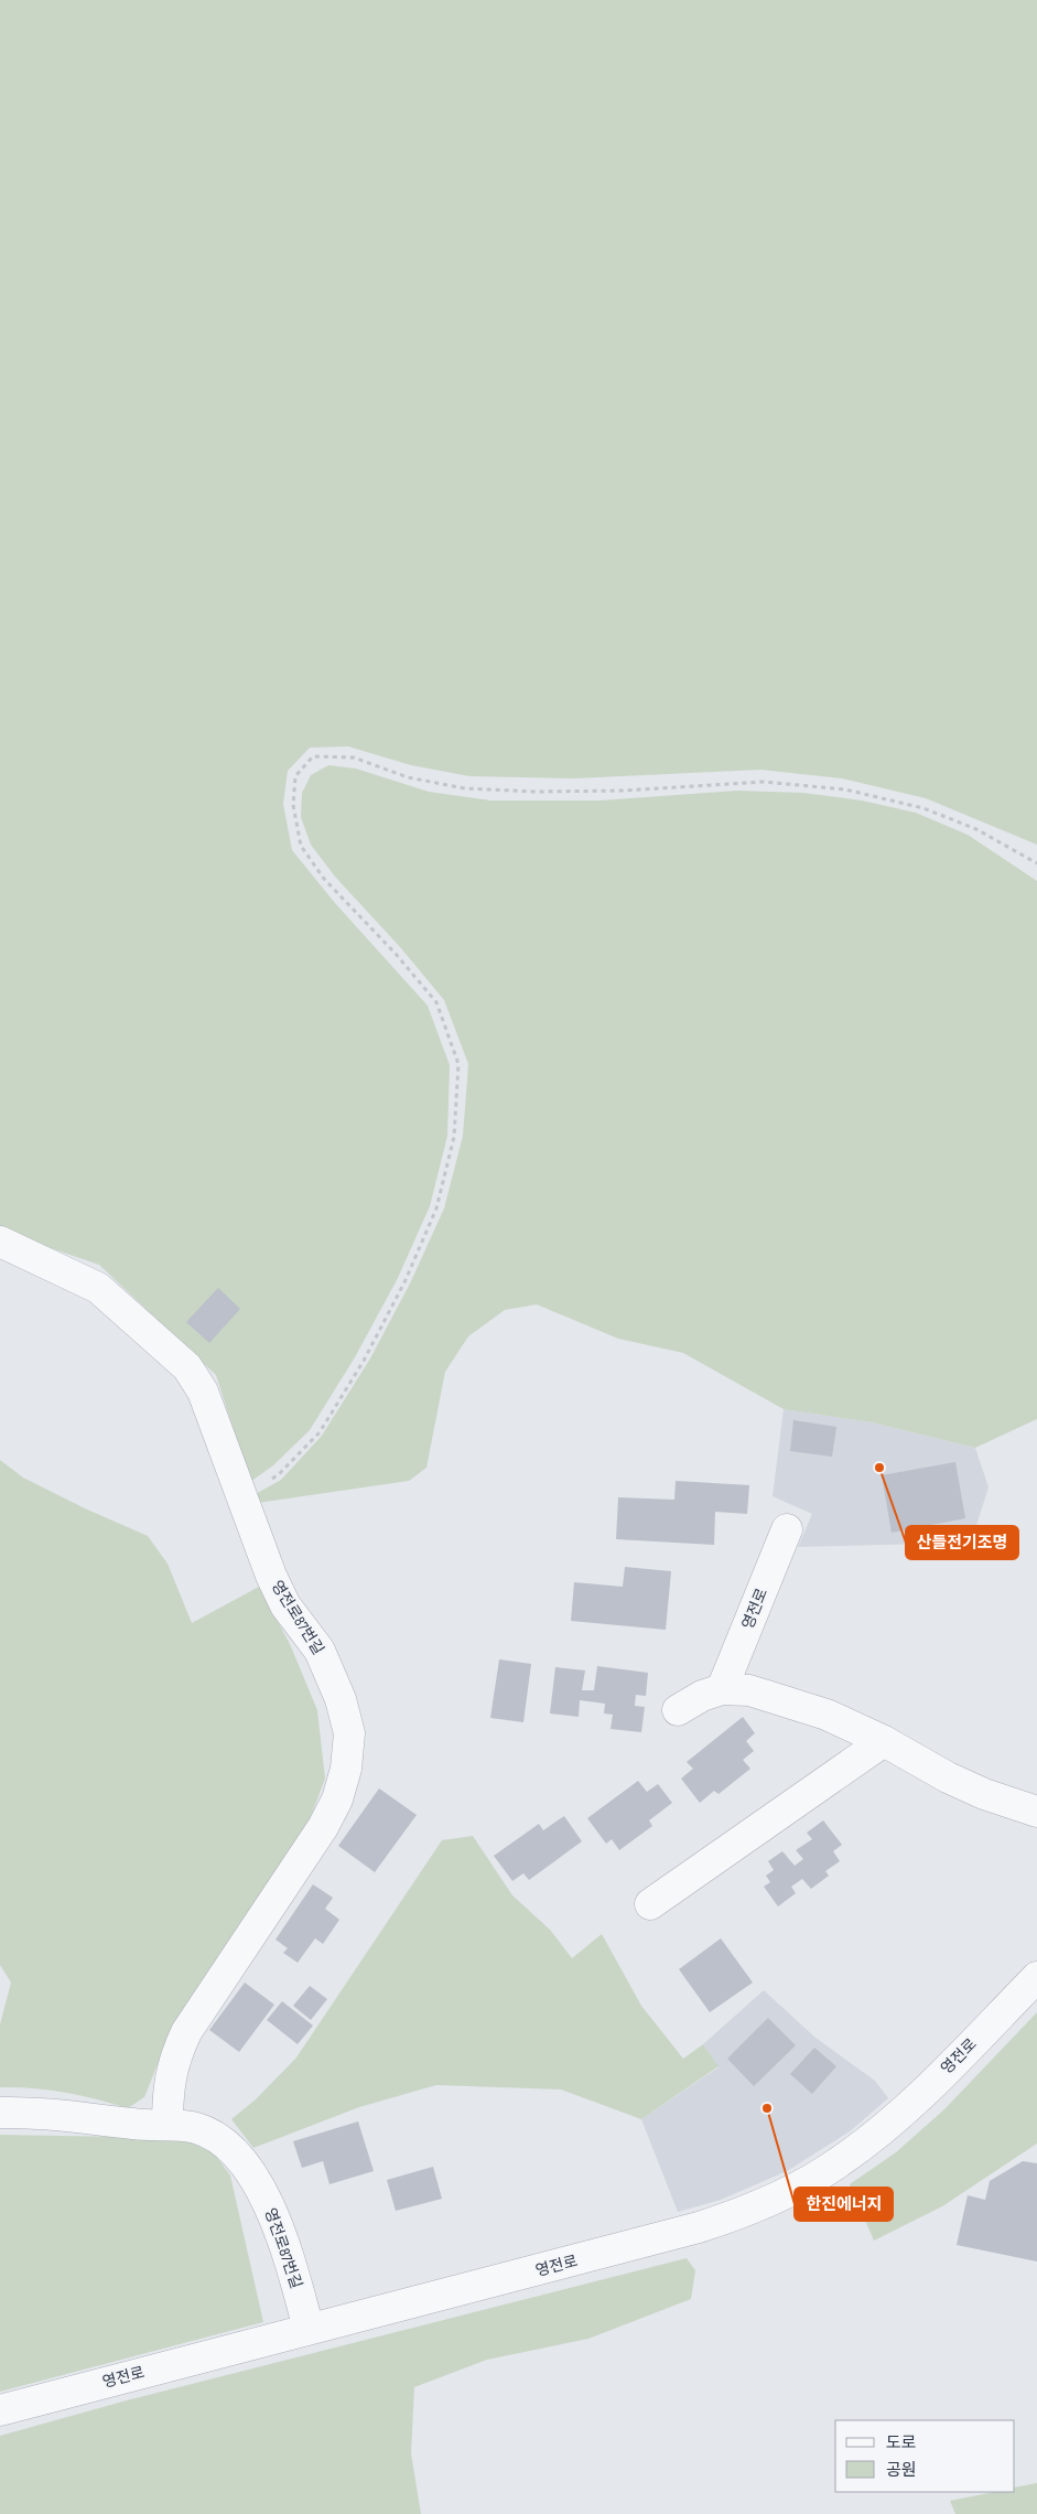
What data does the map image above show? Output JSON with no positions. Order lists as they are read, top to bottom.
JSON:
{
  "streets": {
    "street": ["영전로", "영전로87번길"]
  },
  "crossings": [
    ["영전로", "영전로87번길"]
  ],
  "places": ["산들전기조명", "한진에너지"],
  "legend": ["도로", "공원"]
}
